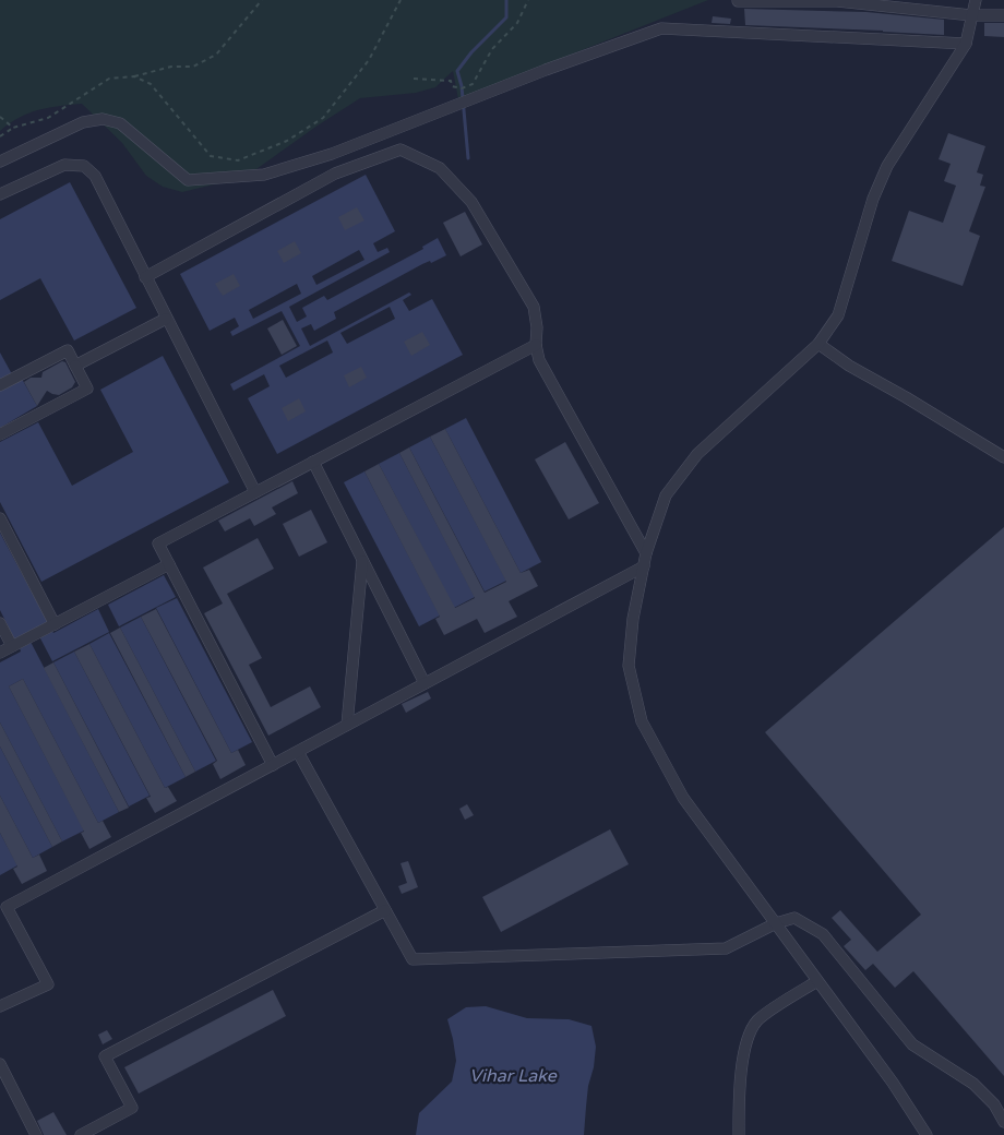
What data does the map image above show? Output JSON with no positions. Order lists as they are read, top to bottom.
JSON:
{
  "water": ["Vihar Lake"]
}
